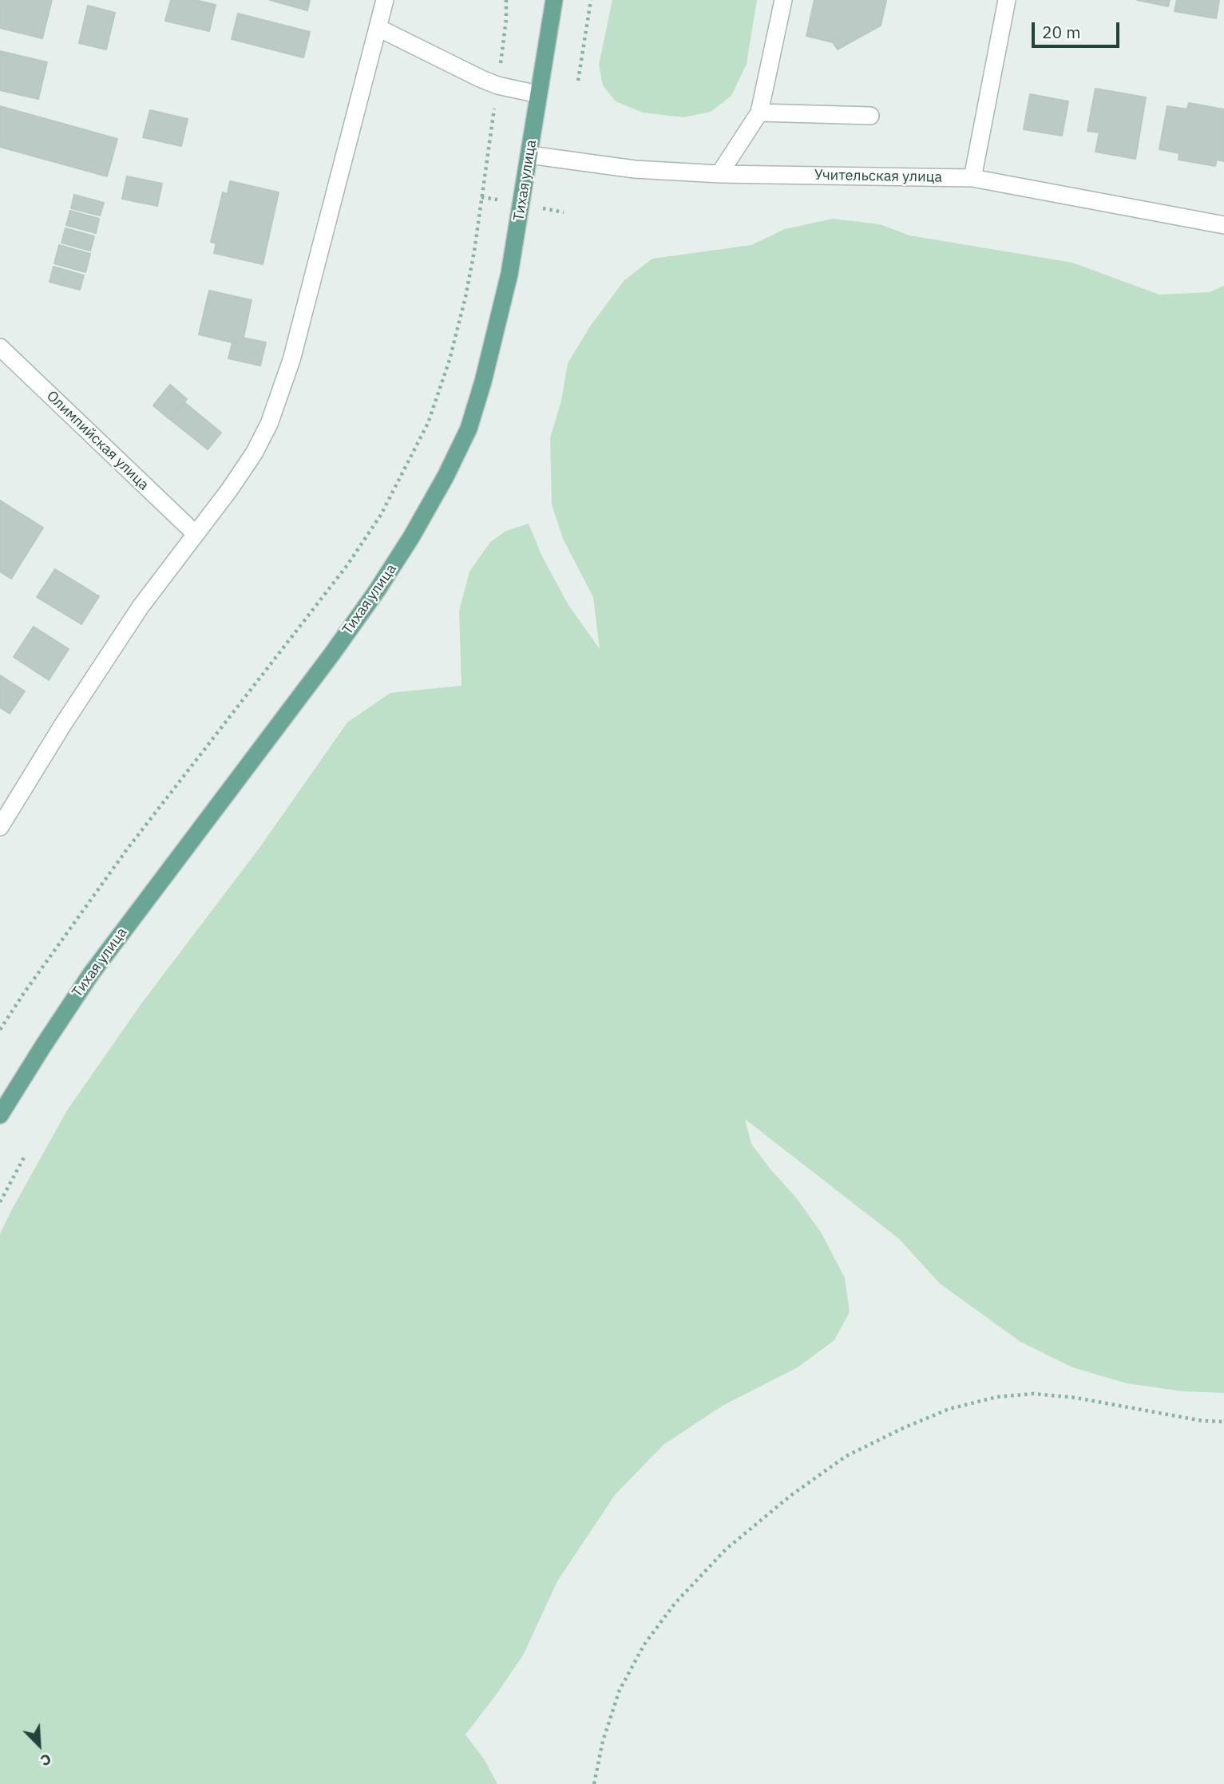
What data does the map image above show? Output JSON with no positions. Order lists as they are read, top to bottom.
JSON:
{
  "streets": {
    "main road": ["Тихая улица"],
    "street": ["Учительская улица", "Олимпийская улица"]
  },
  "crossings": [
    ["Учительская улица", "Тихая улица"]
  ],
  "scale_bar": "20 m",
  "north": "bottom right"
}
